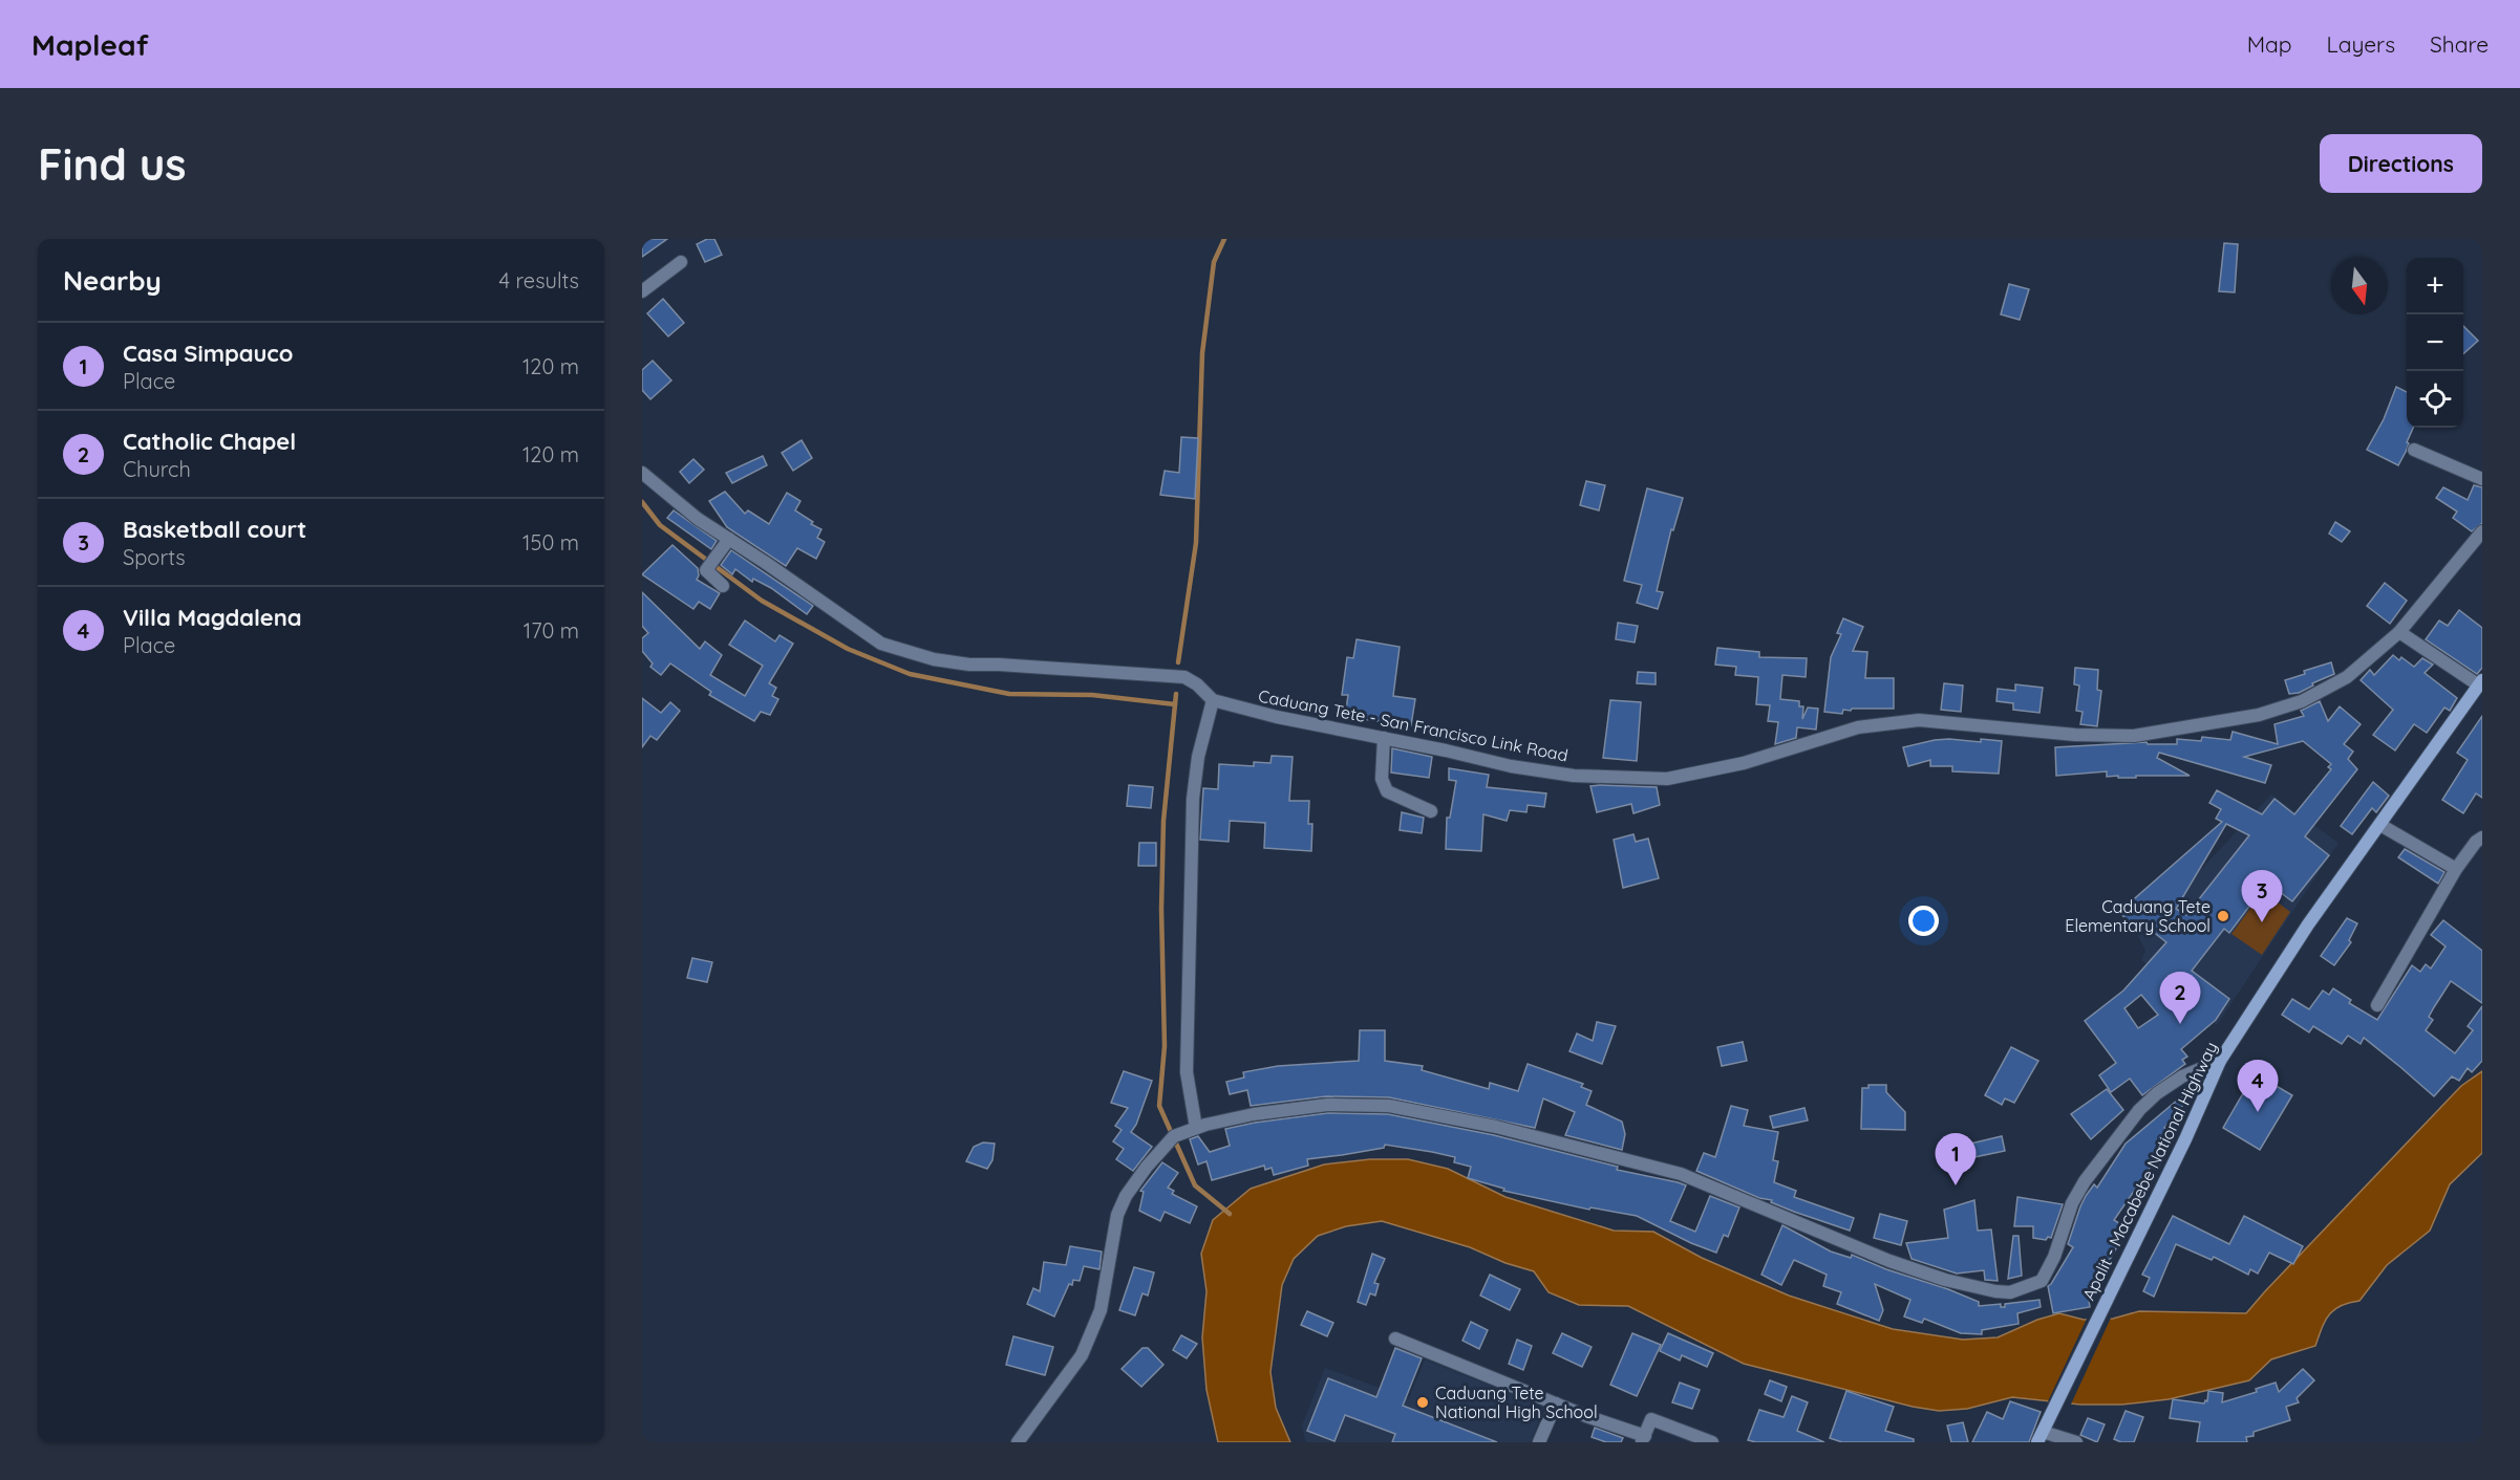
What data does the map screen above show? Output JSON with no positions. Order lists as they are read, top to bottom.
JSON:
{
  "streets": {
    "main road": ["Apalit - Macabebe National Highway"],
    "street": ["Caduang Tete - San Francisco Link Road"]
  },
  "places": ["Caduang Tete Elementary School", "Caduang Tete National High School"],
  "north": "bottom",
  "page": {
    "header": "Mapleaf",
    "nav": ["Map", "Layers", "Share"],
    "buttons": "Directions",
    "title": "Find us",
    "heading": ["Nearby", "4 results"],
    "map_buttons": ["+", "−"],
    "list": [
      {
        "mark": "1",
        "name": "Casa Simpauco",
        "note": "Place",
        "value": "120 m"
      },
      {
        "mark": "2",
        "name": "Catholic Chapel",
        "note": "Church",
        "value": "120 m"
      },
      {
        "mark": "3",
        "name": "Basketball court",
        "note": "Sports",
        "value": "150 m"
      },
      {
        "mark": "4",
        "name": "Villa Magdalena",
        "note": "Place",
        "value": "170 m"
      }
    ],
    "pins": [
      "3",
      "2",
      "4",
      "1"
    ]
  }
}
